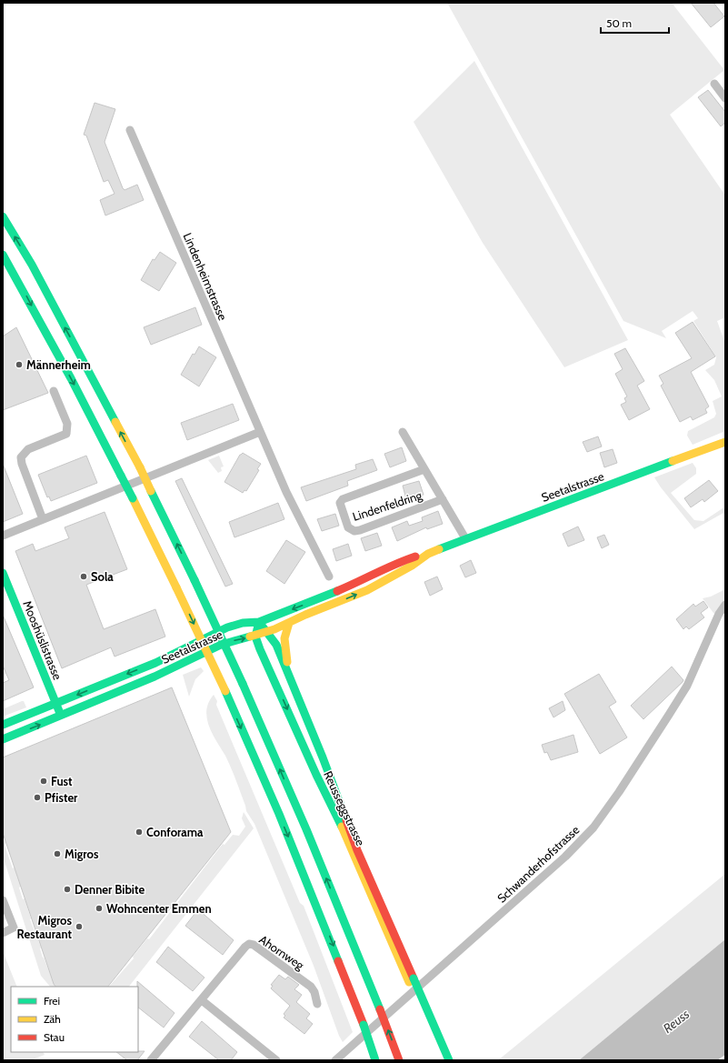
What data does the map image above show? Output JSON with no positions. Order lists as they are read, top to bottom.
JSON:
{
  "streets": {
    "main road": ["Seetalstrasse", "Mooshüslistrasse", "Reusseggstrasse"],
    "street": [
      "Lindenheimstrasse",
      "Lindenfeldring",
      "Schwanderhofstrasse",
      "Ahornweg"
    ]
  },
  "crossings": [
    ["Seetalstrasse", "Lindenfeldring"],
    ["Seetalstrasse", "Mooshüslistrasse"],
    ["Seetalstrasse", "Reusseggstrasse"]
  ],
  "water": ["Reuss"],
  "places": [
    "Männerheim",
    "Sola",
    "Fust",
    "Pfister",
    "Conforama",
    "Migros",
    "Denner Bibite",
    "Wohncenter Emmen",
    "Migros Restaurant"
  ],
  "legend": ["Frei", "Zäh", "Stau"],
  "scale_bar": "50 m"
}
